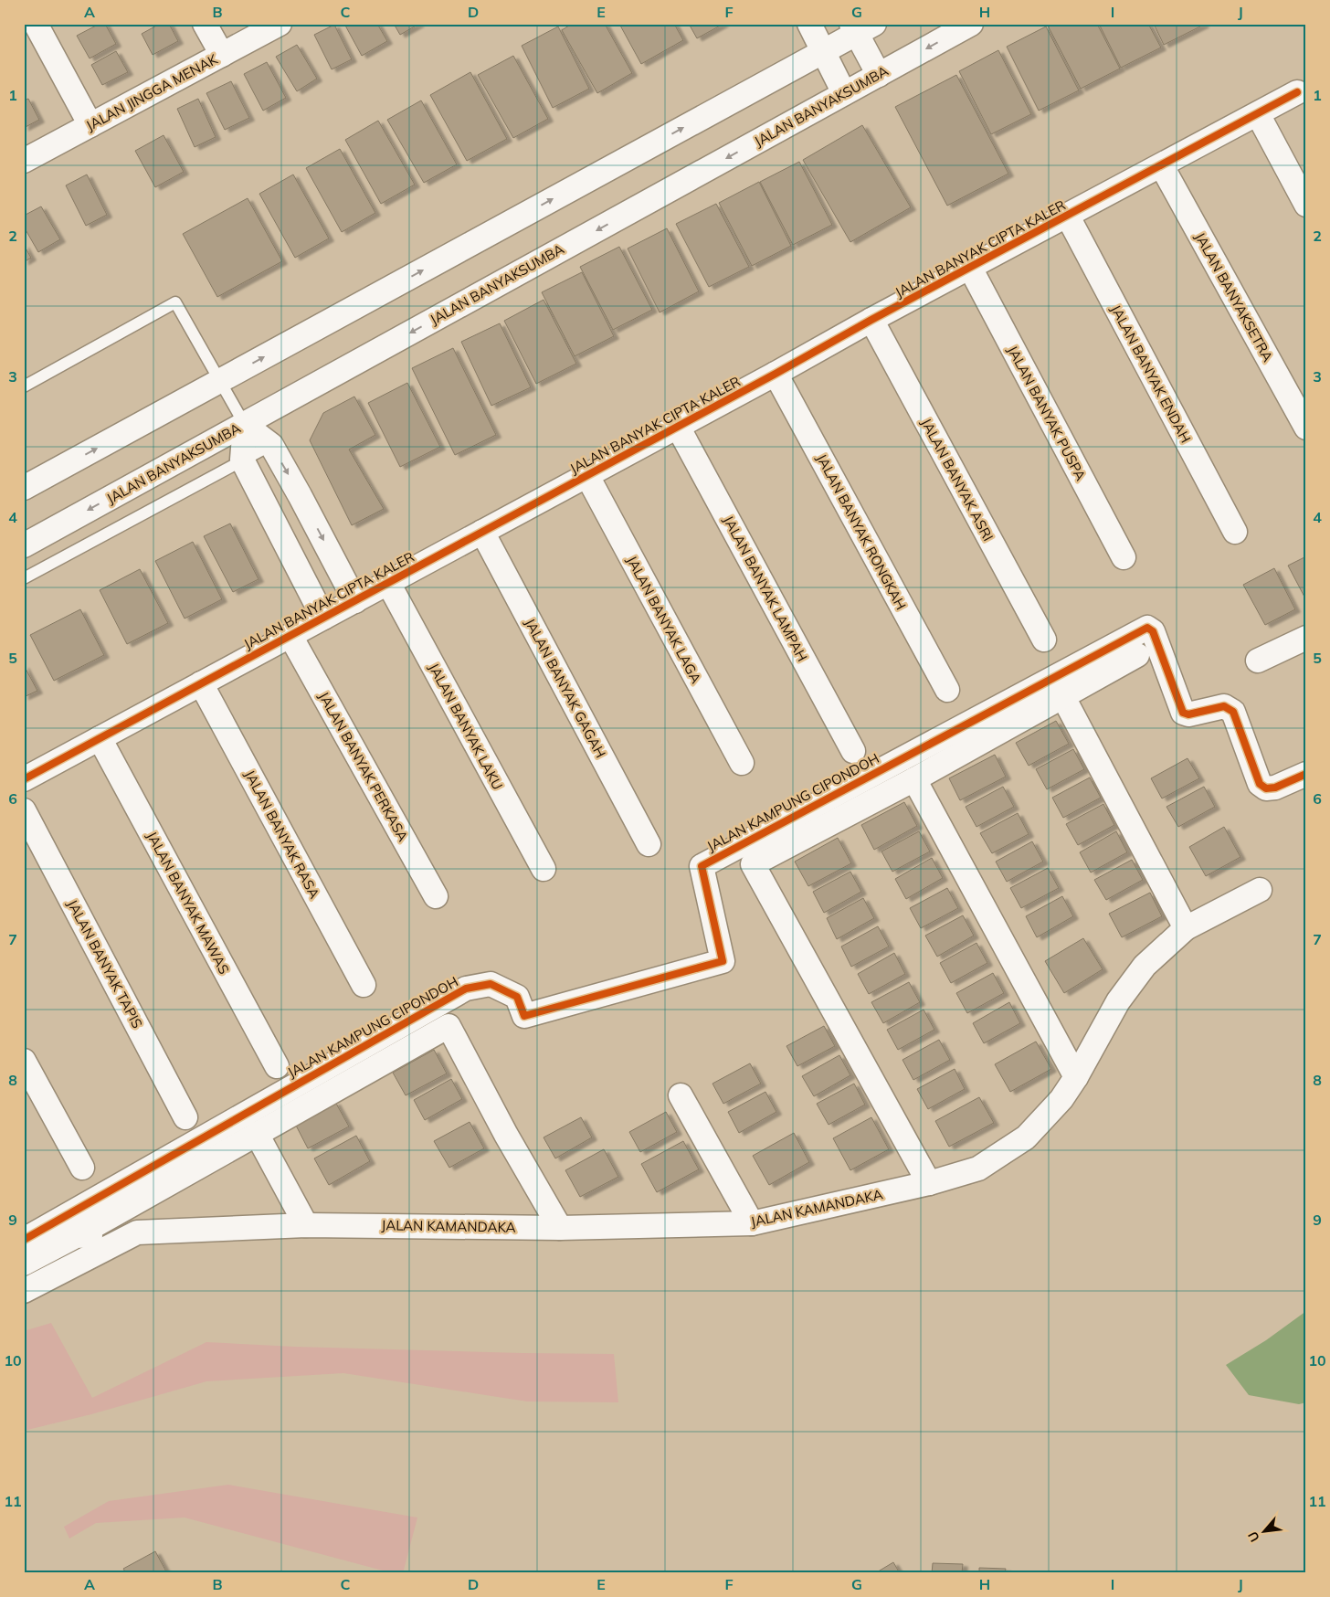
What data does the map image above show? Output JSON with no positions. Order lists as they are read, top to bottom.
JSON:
{
  "streets": {
    "street": [
      "JALAN JINGGA MENAK",
      "JALAN BANYAKSUMBA",
      "JALAN BANYAK CIPTA KALER",
      "JALAN BANYAKSETRA",
      "JALAN BANYAK ENDAH",
      "JALAN BANYAK PUSPA",
      "JALAN BANYAK ASRI",
      "JALAN BANYAK RONGKAH",
      "JALAN BANYAK LAMPAH",
      "JALAN BANYAK LAGA",
      "JALAN BANYAK GAGAH",
      "JALAN BANYAK LAKU",
      "JALAN BANYAK PERKASA",
      "JALAN KAMPUNG CIPONDOH",
      "JALAN BANYAK RASA",
      "JALAN BANYAK MAWAS",
      "JALAN BANYAK TAPIS",
      "JALAN KAMANDAKA"
    ]
  },
  "crossings": [
    ["JALAN BANYAK CIPTA KALER", "JALAN BANYAKSETRA"],
    ["JALAN BANYAK CIPTA KALER", "JALAN BANYAK ENDAH"],
    ["JALAN BANYAK CIPTA KALER", "JALAN BANYAK PUSPA"],
    ["JALAN BANYAK CIPTA KALER", "JALAN BANYAK ASRI"],
    ["JALAN BANYAK CIPTA KALER", "JALAN BANYAK RONGKAH"],
    ["JALAN BANYAK CIPTA KALER", "JALAN BANYAK LAMPAH"],
    ["JALAN BANYAK CIPTA KALER", "JALAN BANYAK LAGA"],
    ["JALAN BANYAK CIPTA KALER", "JALAN BANYAK GAGAH"],
    ["JALAN BANYAK CIPTA KALER", "JALAN BANYAK LAKU"],
    ["JALAN BANYAK CIPTA KALER", "JALAN BANYAK PERKASA"],
    ["JALAN BANYAK CIPTA KALER", "JALAN BANYAK RASA"],
    ["JALAN BANYAK CIPTA KALER", "JALAN BANYAK MAWAS"]
  ],
  "north": "bottom left",
  "grid": {
    "columns": [
      "A",
      "B",
      "C",
      "D",
      "E",
      "F",
      "G",
      "H",
      "I",
      "J"
    ],
    "rows": [
      "1",
      "2",
      "3",
      "4",
      "5",
      "6",
      "7",
      "8",
      "9",
      "10",
      "11"
    ]
  }
}
